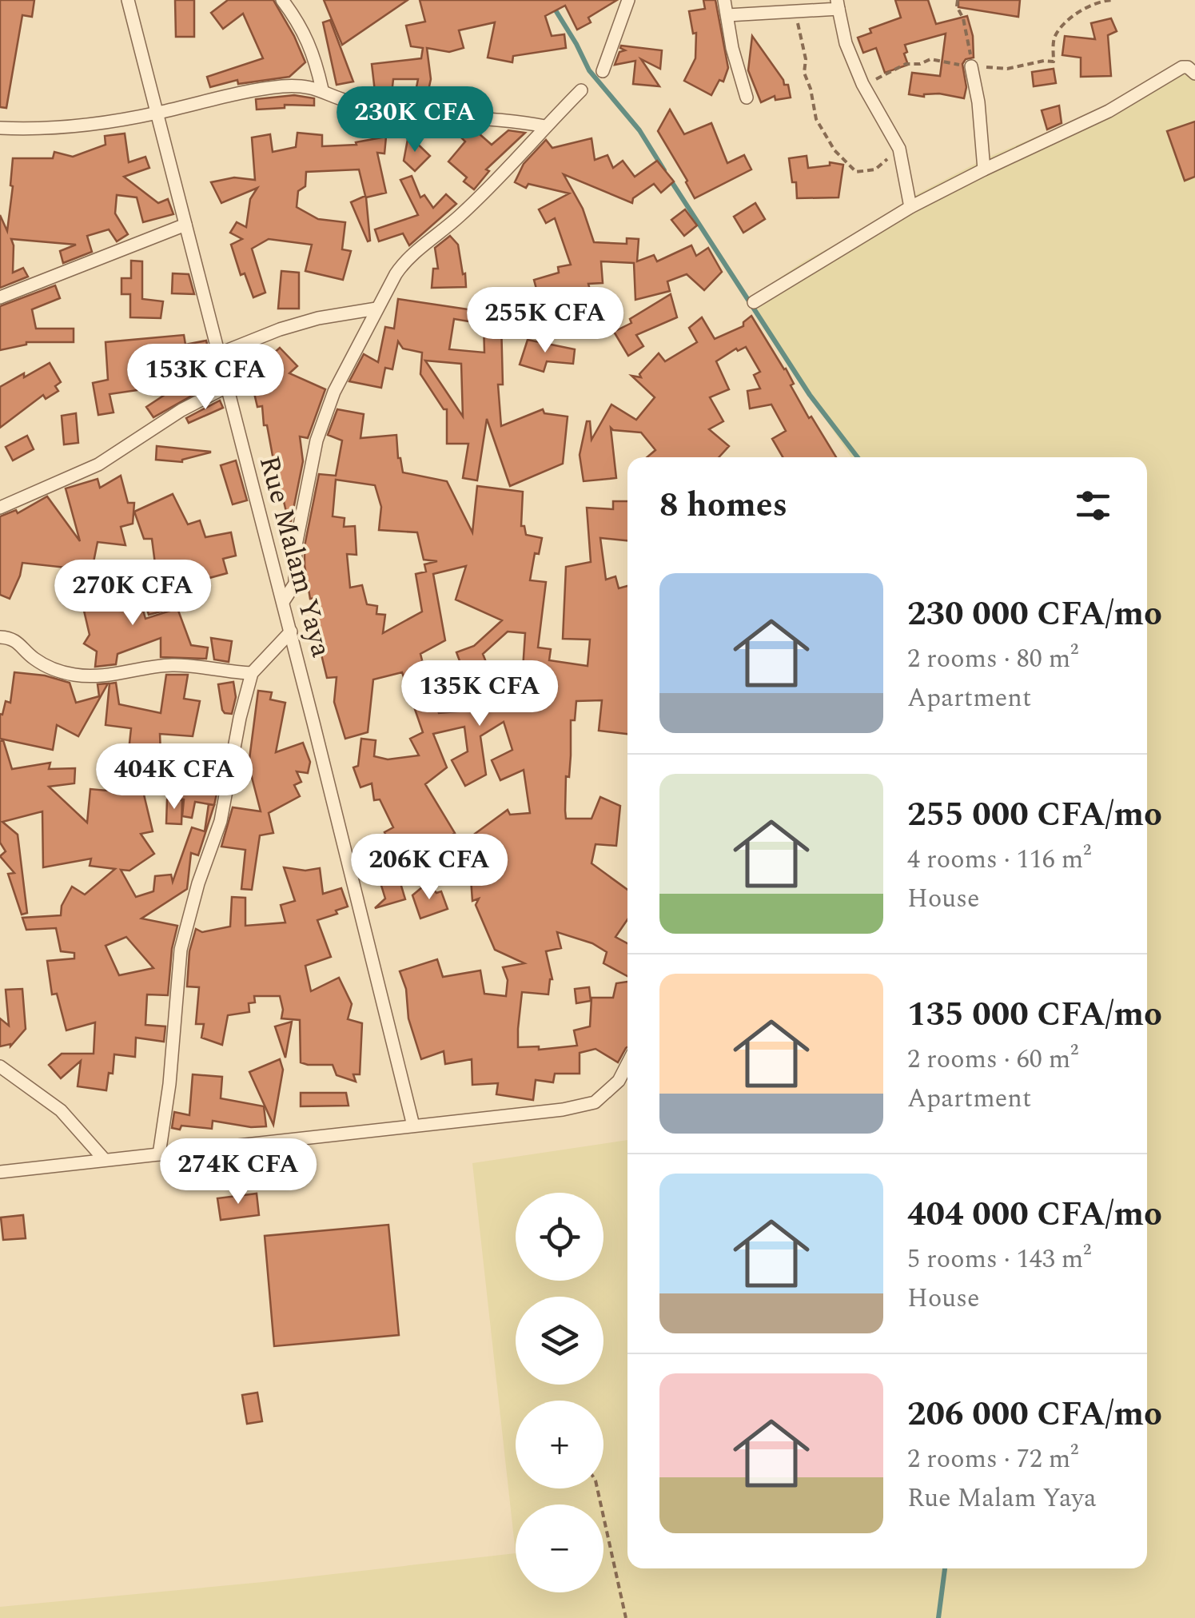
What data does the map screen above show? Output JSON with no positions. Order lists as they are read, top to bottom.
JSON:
{
  "streets": {
    "street": ["Rue Malam Yaya"]
  },
  "page": {
    "price": [
      "230K CFA",
      "255K CFA",
      "153K CFA",
      "270K CFA",
      "135K CFA",
      "404K CFA",
      "206K CFA",
      "274K CFA"
    ],
    "heading": "8 homes",
    "list": [
      {
        "name": "230 000 CFA/mo",
        "note": "2 rooms · 80 m² · Apartment"
      },
      {
        "name": "255 000 CFA/mo",
        "note": "4 rooms · 116 m² · House"
      },
      {
        "name": "135 000 CFA/mo",
        "note": "2 rooms · 60 m² · Apartment"
      },
      {
        "name": "404 000 CFA/mo",
        "note": "5 rooms · 143 m² · House"
      },
      {
        "name": "206 000 CFA/mo",
        "note": "2 rooms · 72 m² · Rue Malam Yaya"
      }
    ],
    "map_buttons": ["+", "−"]
  }
}
